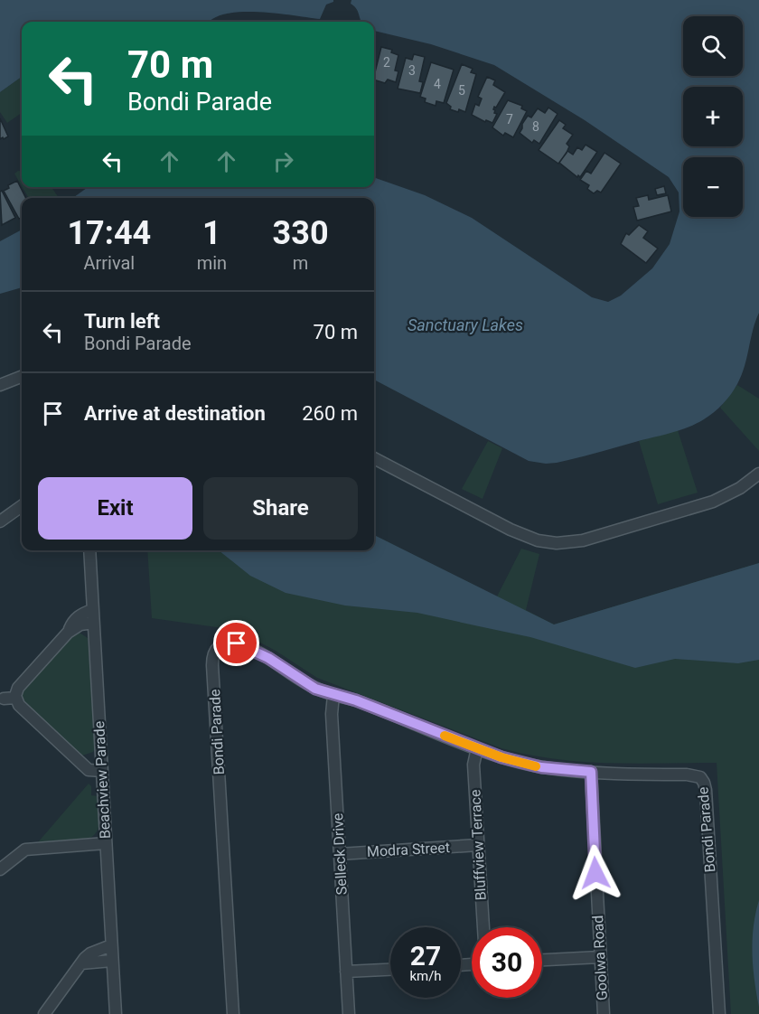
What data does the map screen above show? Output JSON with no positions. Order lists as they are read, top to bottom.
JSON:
{
  "streets": {
    "street": [
      "Bondi Parade",
      "Beachview Parade",
      "Bluffview Terrace",
      "Modra Street",
      "Selleck Drive",
      "Goolwa Road"
    ]
  },
  "crossings": [
    ["Bondi Parade", "Bluffview Terrace"],
    ["Bondi Parade", "Selleck Drive"],
    ["Bondi Parade", "Goolwa Road"],
    ["Bluffview Terrace", "Modra Street"],
    ["Modra Street", "Selleck Drive"]
  ],
  "water": ["Sanctuary Lakes"],
  "house_numbers": [
    "2",
    "3",
    "4",
    "5",
    "7",
    "8"
  ],
  "page": {
    "map_buttons": ["+", "−"],
    "turn": ["70 m", "Bondi Parade"],
    "eta": [
      "17:44",
      "Arrival",
      "1",
      "min",
      "330",
      "m"
    ],
    "list": [
      {
        "name": "Turn left",
        "note": "Bondi Parade",
        "value": "70 m"
      },
      {
        "name": "Arrive at destination",
        "value": "260 m"
      }
    ],
    "buttons": ["Exit", "Share"],
    "speed": "27 km/h",
    "limit": "30"
  }
}
